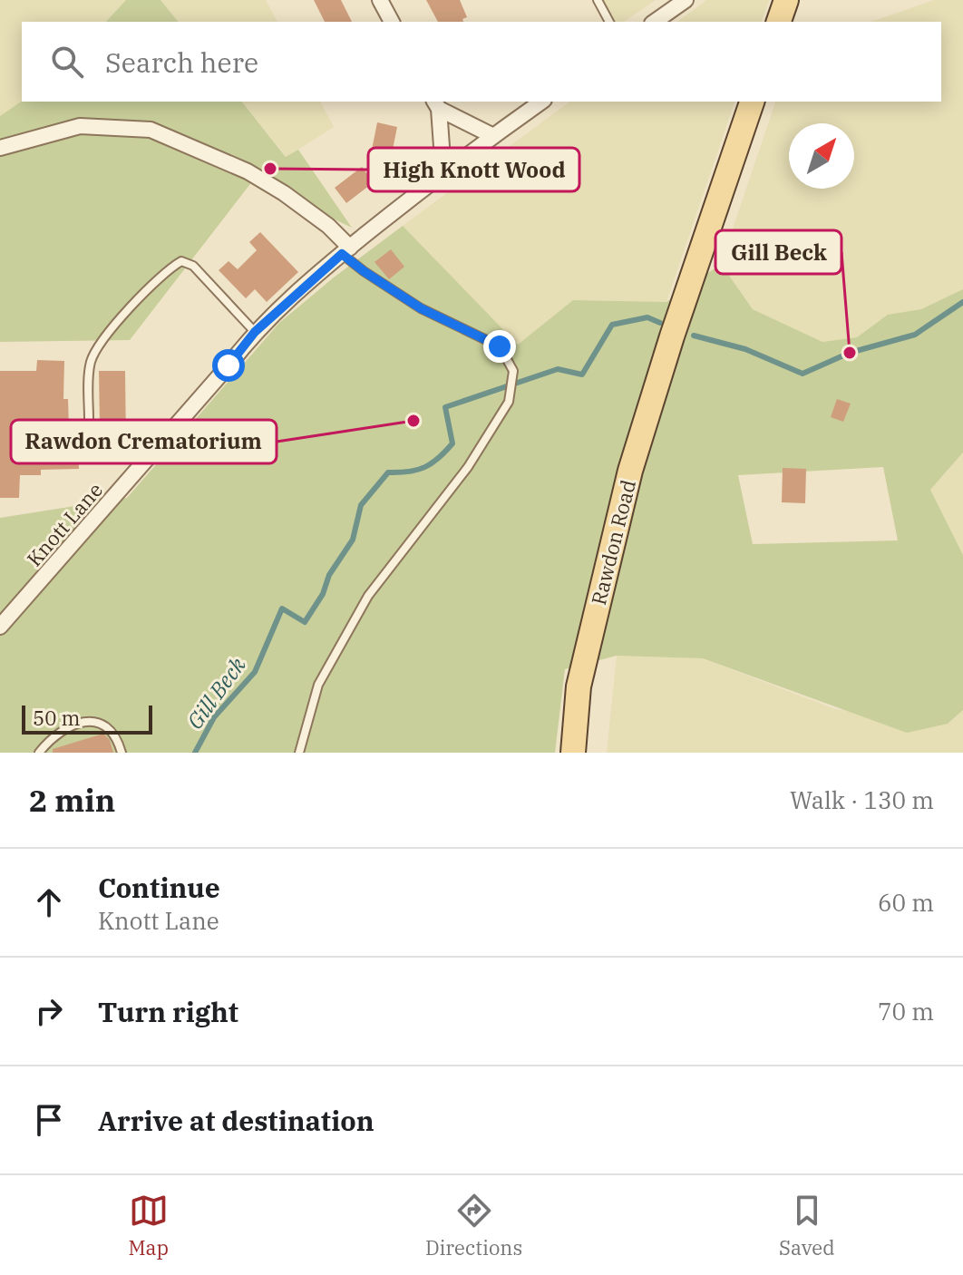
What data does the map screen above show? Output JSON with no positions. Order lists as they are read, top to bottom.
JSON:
{
  "streets": {
    "main road": ["Rawdon Road"],
    "street": ["Knott Lane"]
  },
  "water": ["Gill Beck"],
  "places": ["High Knott Wood", "Gill Beck", "Rawdon Crematorium"],
  "scale_bar": "50 m",
  "north": "top right",
  "page": {
    "search": "Search here",
    "scale": "50 m",
    "heading": ["2 min", "Walk · 130 m"],
    "list": [
      ["Continue", "Knott Lane", "60 m"],
      ["Turn right", "70 m"],
      "Arrive at destination"
    ],
    "nav": ["Map", "Directions", "Saved"]
  }
}
